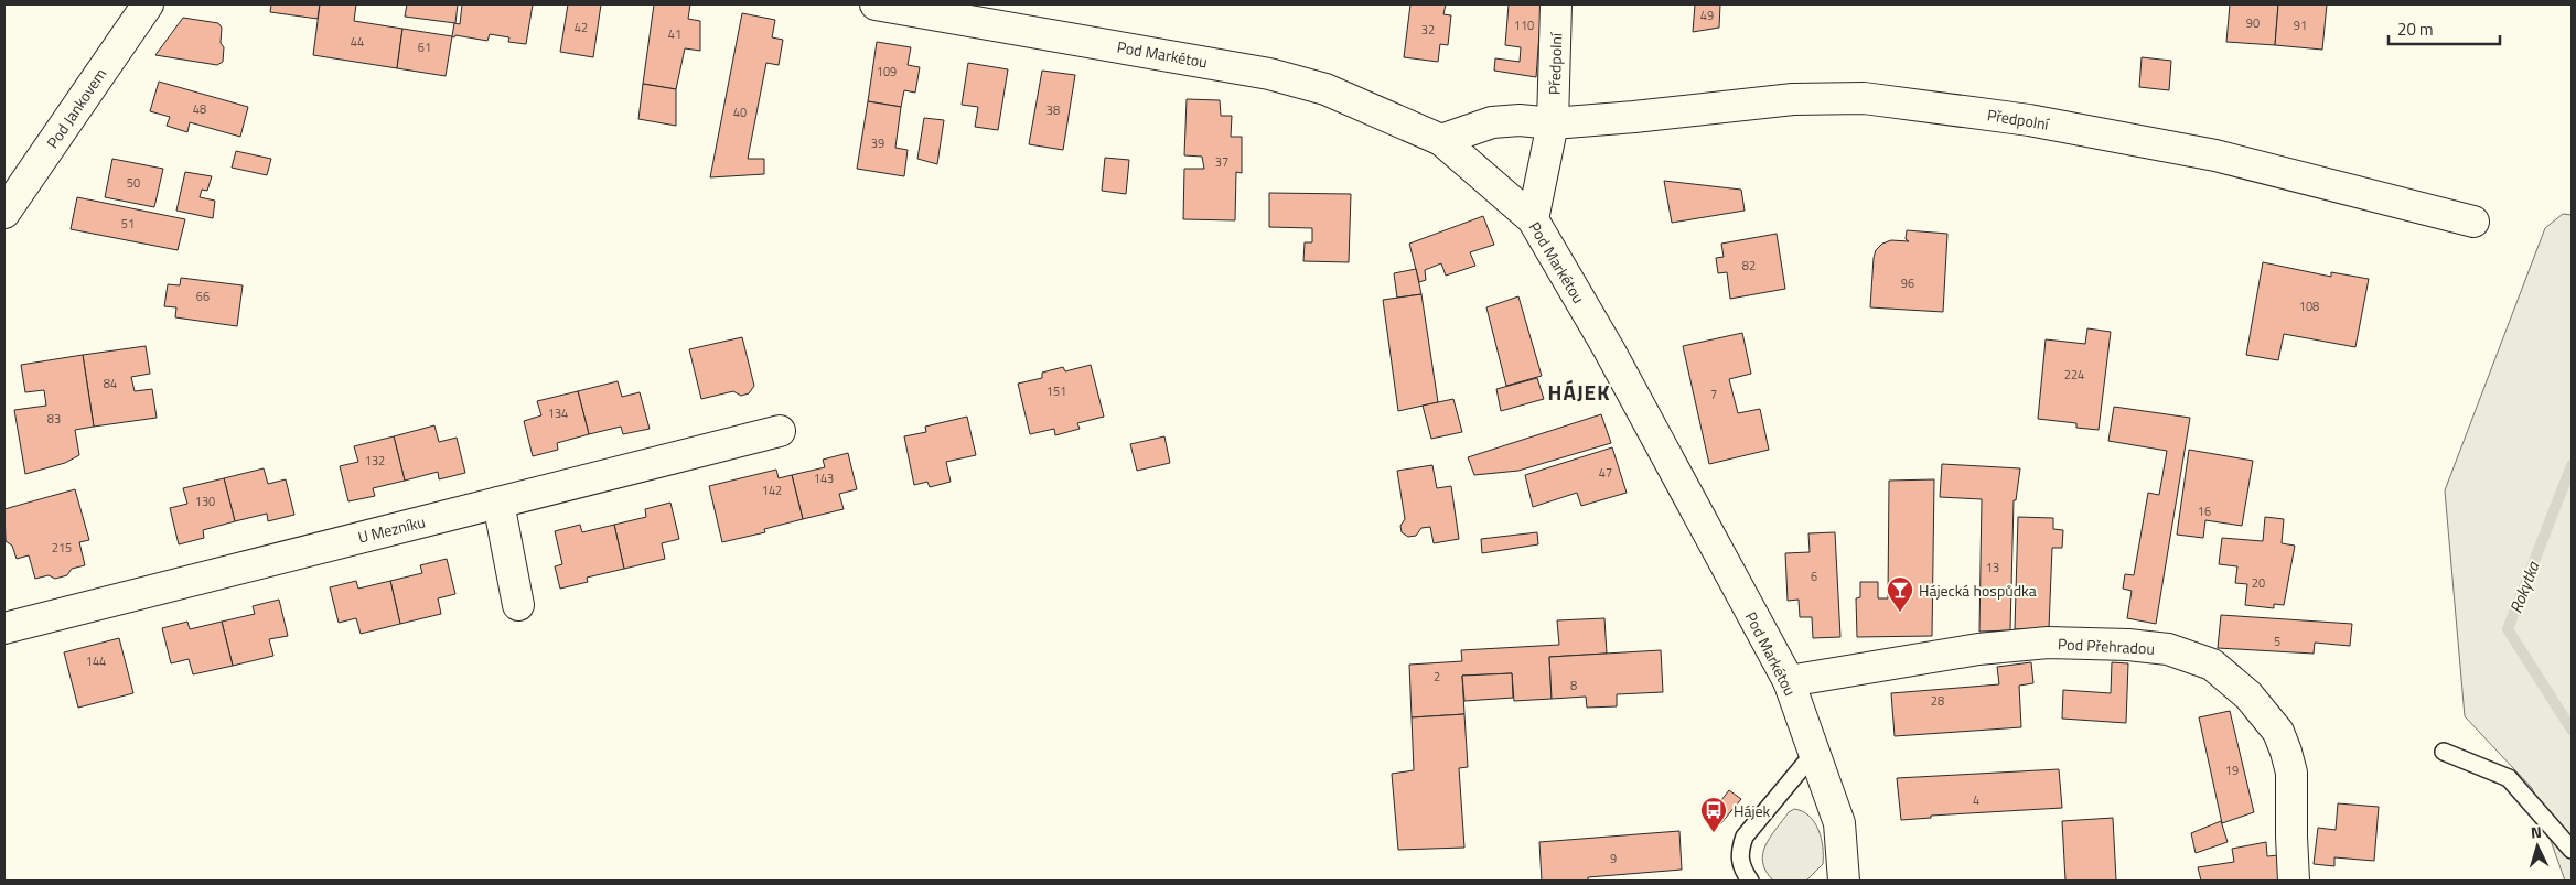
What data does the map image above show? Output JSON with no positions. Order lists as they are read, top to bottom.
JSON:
{
  "streets": {
    "street": [
      "Pod Markétou",
      "Předpolní",
      "Pod Jankovem",
      "U Mezníku",
      "Pod Přehradou"
    ]
  },
  "crossings": [
    ["Pod Markétou", "Předpolní"],
    ["Pod Markétou", "Pod Přehradou"]
  ],
  "districts": ["HÁJEK"],
  "water": ["Rokytka"],
  "places": {
    "bar": ["Hájecká hospůdka"],
    "bus stop": ["Hájek"]
  },
  "house_numbers": [
    "49",
    "90",
    "110",
    "91",
    "42",
    "32",
    "41",
    "44",
    "61",
    "109",
    "48",
    "38",
    "40",
    "39",
    "37",
    "50",
    "51",
    "82",
    "96",
    "66",
    "108",
    "224",
    "84",
    "151",
    "7",
    "134",
    "83",
    "132",
    "47",
    "143",
    "142",
    "130",
    "16",
    "215",
    "13",
    "6",
    "20",
    "5",
    "144",
    "2",
    "8",
    "28",
    "19",
    "4",
    "9"
  ],
  "scale_bar": "20 m",
  "north": "top"
}
